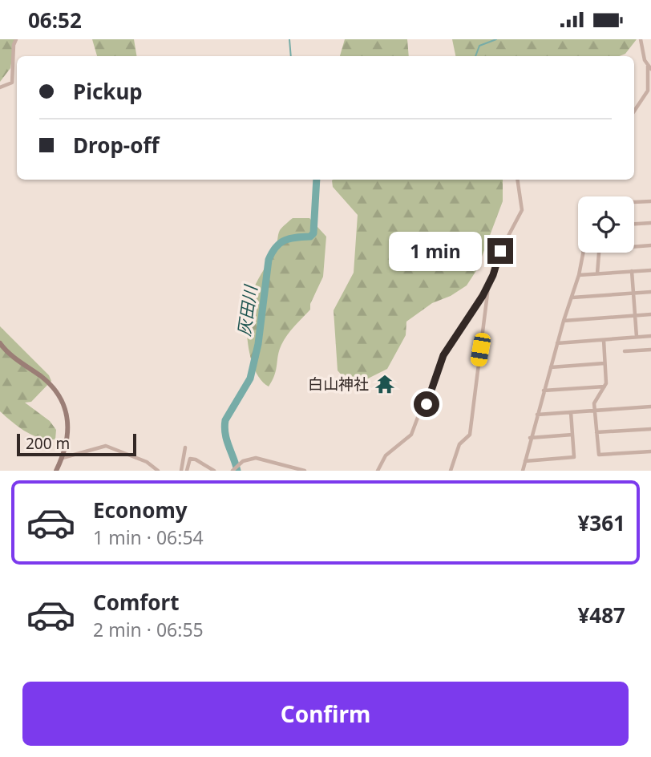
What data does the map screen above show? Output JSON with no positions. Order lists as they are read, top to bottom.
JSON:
{
  "water": ["灰田川"],
  "places": {
    "temple": ["白山神社"]
  },
  "scale_bar": "200 m",
  "page": {
    "status": "06:52",
    "banner": ["Pickup", "Drop-off"],
    "bubble": "1 min",
    "scale": "200 m",
    "list": [
      {
        "name": "Economy",
        "note": "1 min · 06:54",
        "value": "¥361"
      },
      {
        "name": "Comfort",
        "note": "2 min · 06:55",
        "value": "¥487"
      }
    ],
    "buttons": "Confirm"
  }
}
